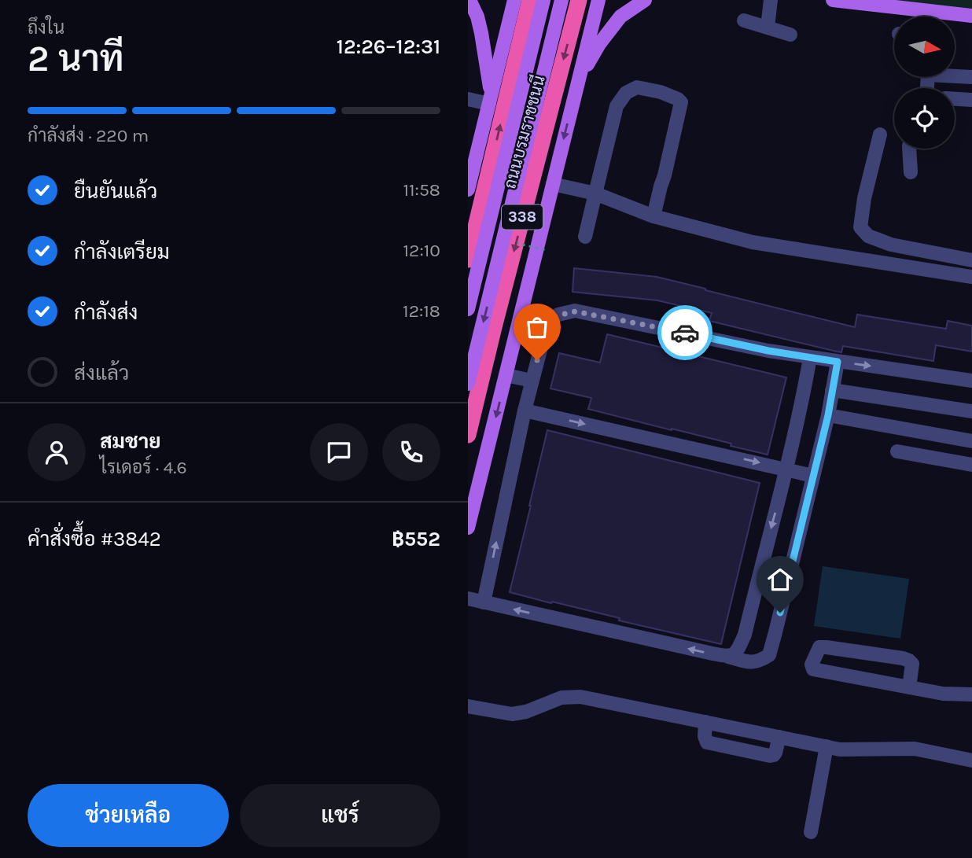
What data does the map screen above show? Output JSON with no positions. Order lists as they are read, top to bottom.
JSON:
{
  "streets": {
    "highway": ["ถนนบรมราชชนนี", "338"]
  },
  "north": "right",
  "page": {
    "heading": ["2 นาที", "ถึงใน", "12:26–12:31"],
    "panel": [
      "สมชาย",
      "ไรเดอร์ · 4.6",
      "คำสั่งซื้อ #3842",
      "฿552"
    ],
    "bar": "กำลังส่ง · 220 m",
    "list": [
      ["ยืนยันแล้ว", "11:58"],
      ["กำลังเตรียม", "12:10"],
      ["กำลังส่ง", "12:18"],
      "ส่งแล้ว"
    ],
    "buttons": ["ช่วยเหลือ", "แชร์"]
  }
}
